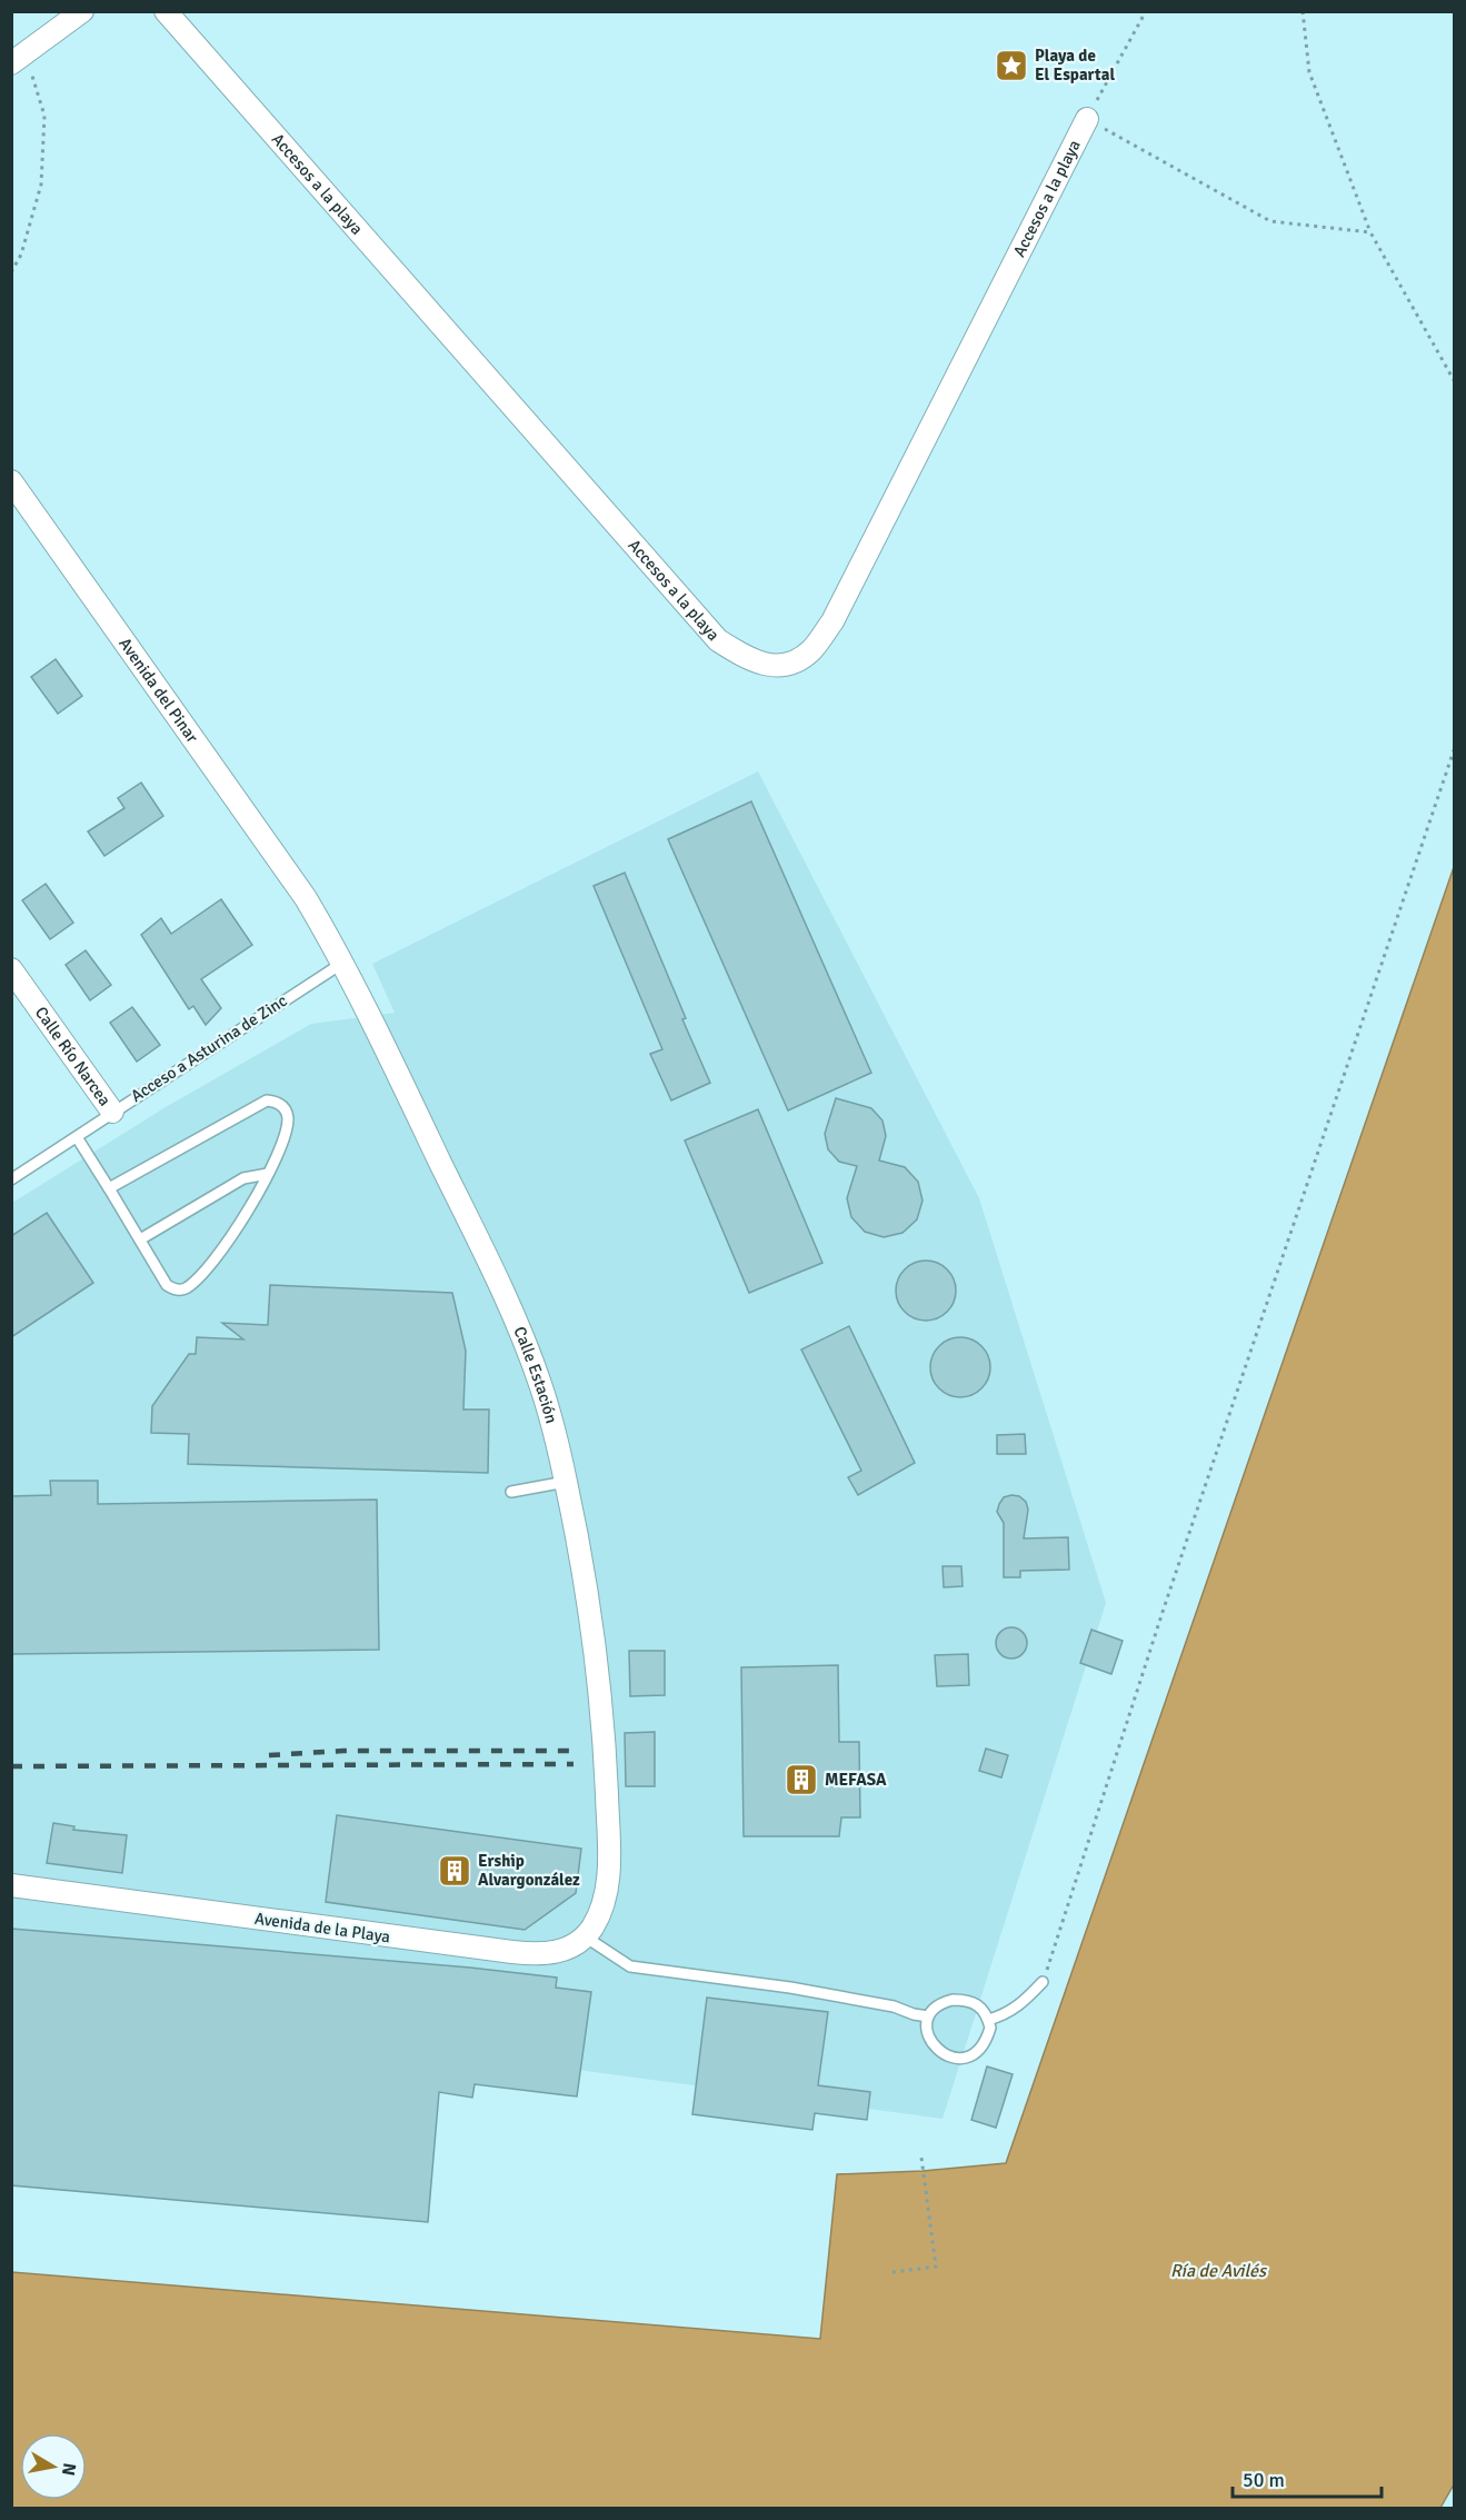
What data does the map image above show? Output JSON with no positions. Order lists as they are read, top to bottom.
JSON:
{
  "streets": {
    "street": [
      "Accesos a la playa",
      "Avenida del Pinar",
      "Calle Río Narcea",
      "Calle Estación",
      "Avenida de la Playa"
    ],
    "lane": ["Acceso a Asturina de Zinc"]
  },
  "crossings": [
    ["Avenida del Pinar", "Calle Estación"],
    ["Acceso a Asturina de Zinc", "Calle Río Narcea"],
    ["Acceso a Asturina de Zinc", "Calle Estación"],
    ["Calle Estación", "Avenida de la Playa"]
  ],
  "water": ["Ría de Avilés"],
  "places": {
    "place": ["Playa de El Espartal"],
    "building": ["MEFASA", "Ership Alvargonzález"]
  },
  "scale_bar": "50 m",
  "north": "right"
}
